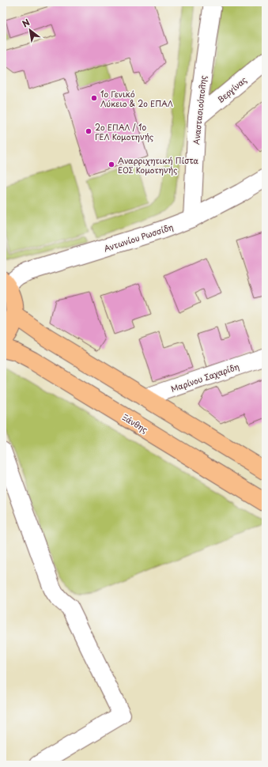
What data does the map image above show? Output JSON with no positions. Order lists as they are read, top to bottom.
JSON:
{
  "streets": {
    "main road": ["Ξάνθης"],
    "street": [
      "Βεργίνας",
      "Αναστασιούπολης",
      "Αντωνίου Ρωσσίδη",
      "Μαρίνου Σαχαρίδη"
    ]
  },
  "crossings": [
    ["Βεργίνας", "Αναστασιούπολης"],
    ["Αναστασιούπολης", "Αντωνίου Ρωσσίδη"]
  ],
  "places": ["1ο Γενικό Λύκειο & 2ο ΕΠΑΛ", "2ο ΕΠΑΛ / 1ο ΓΕΛ Κομοτηνής", "Αναρριχητική Πίστα ΕΟΣ Κομοτηνής"],
  "north": "top left"
}
